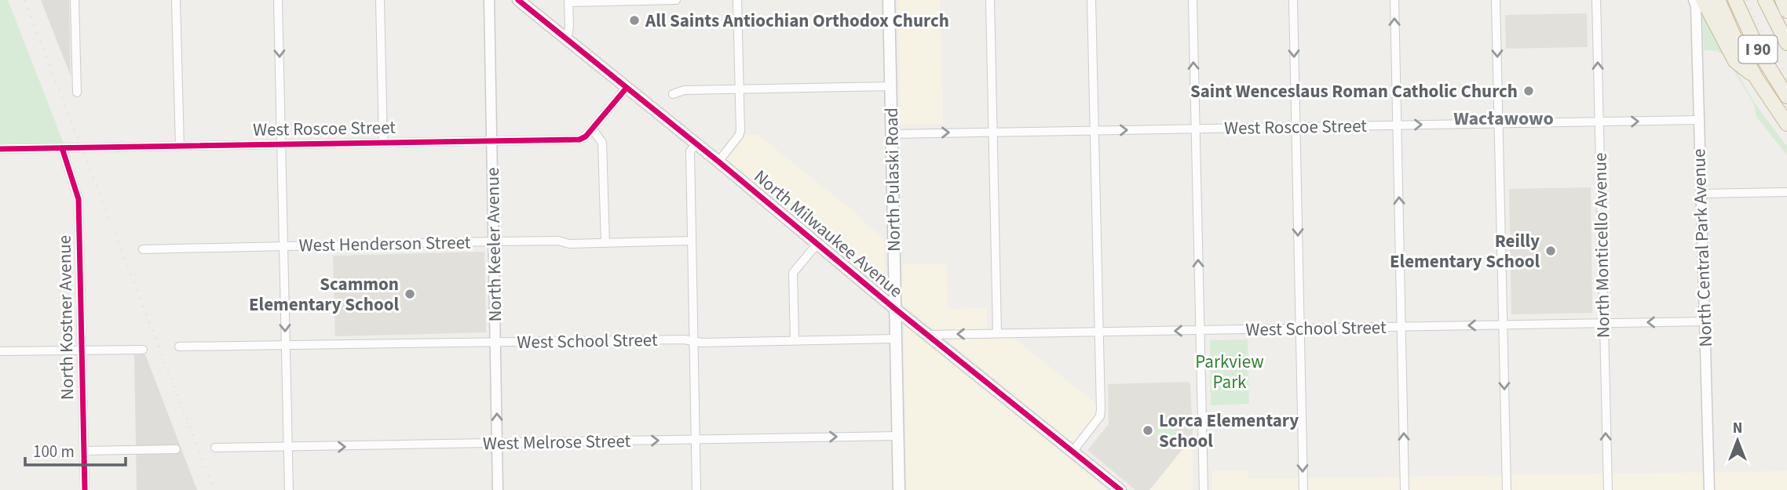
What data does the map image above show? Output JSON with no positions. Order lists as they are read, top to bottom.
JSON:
{
  "streets": {
    "highway": ["I 90"],
    "main road": ["North Pulaski Road", "North Milwaukee Avenue"],
    "street": [
      "West Roscoe Street",
      "West Henderson Street",
      "North Keeler Avenue",
      "North Monticello Avenue",
      "North Central Park Avenue",
      "North Kostner Avenue",
      "West School Street",
      "West Melrose Street"
    ]
  },
  "crossings": [
    ["West Roscoe Street", "North Pulaski Road"],
    ["West Roscoe Street", "North Milwaukee Avenue"],
    ["West Roscoe Street", "North Keeler Avenue"],
    ["West Roscoe Street", "North Monticello Avenue"],
    ["West Roscoe Street", "North Central Park Avenue"],
    ["West Roscoe Street", "North Kostner Avenue"],
    ["North Pulaski Road", "North Milwaukee Avenue"],
    ["North Pulaski Road", "West School Street"],
    ["North Pulaski Road", "West Melrose Street"],
    ["North Milwaukee Avenue", "West School Street"],
    ["West Henderson Street", "North Keeler Avenue"],
    ["North Keeler Avenue", "West School Street"],
    ["North Keeler Avenue", "West Melrose Street"],
    ["North Monticello Avenue", "West School Street"],
    ["North Central Park Avenue", "West School Street"]
  ],
  "one_way": ["North Monticello Avenue", "West Melrose Street"],
  "districts": ["Wacławowo"],
  "parks": ["Parkview Park"],
  "places": [
    "All Saints Antiochian Orthodox Church",
    "Saint Wenceslaus Roman Catholic Church",
    "Reilly Elementary School",
    "Scammon Elementary School",
    "Lorca Elementary School"
  ],
  "scale_bar": "100 m",
  "north": "top"
}
